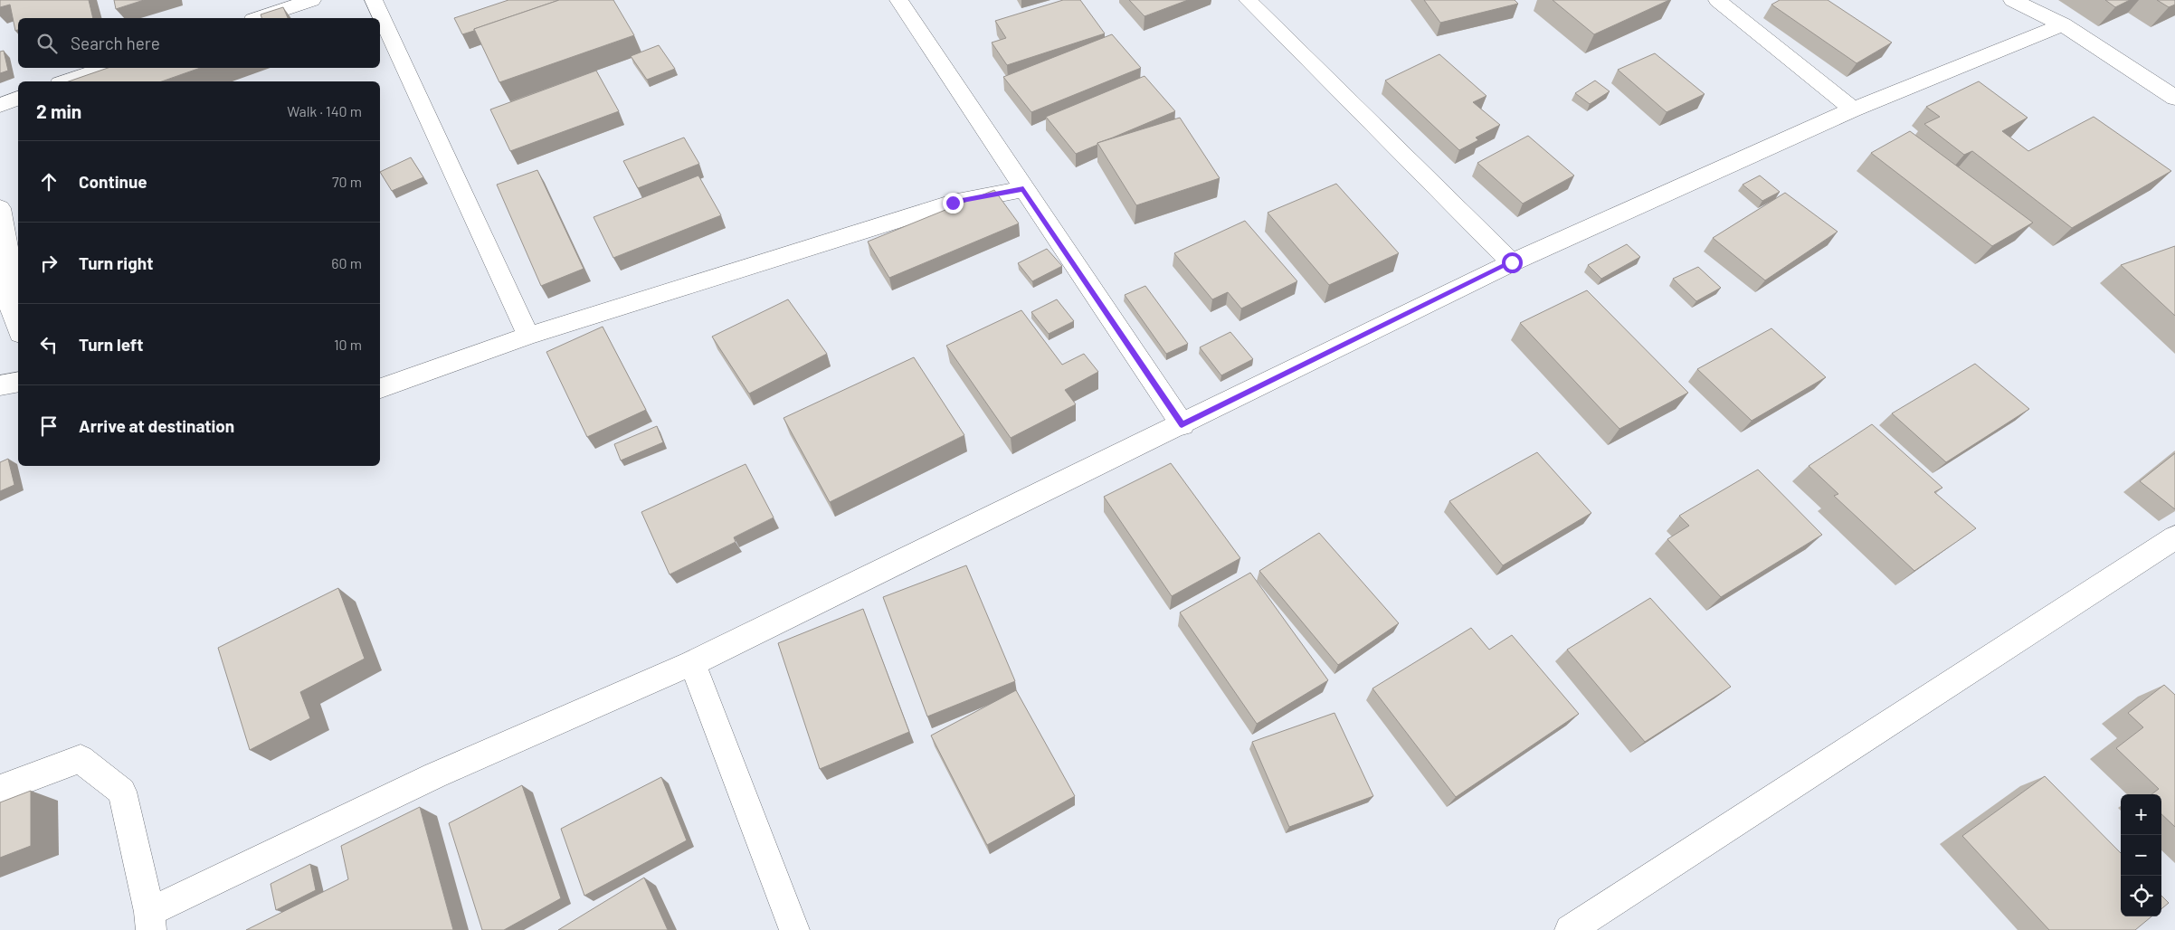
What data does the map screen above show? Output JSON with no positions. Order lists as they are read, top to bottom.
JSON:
{
  "page": {
    "search": "Search here",
    "heading": ["2 min", "Walk · 140 m"],
    "list": [
      ["Continue", "70 m"],
      ["Turn right", "60 m"],
      ["Turn left", "10 m"],
      "Arrive at destination"
    ],
    "map_buttons": ["+", "−"]
  }
}
